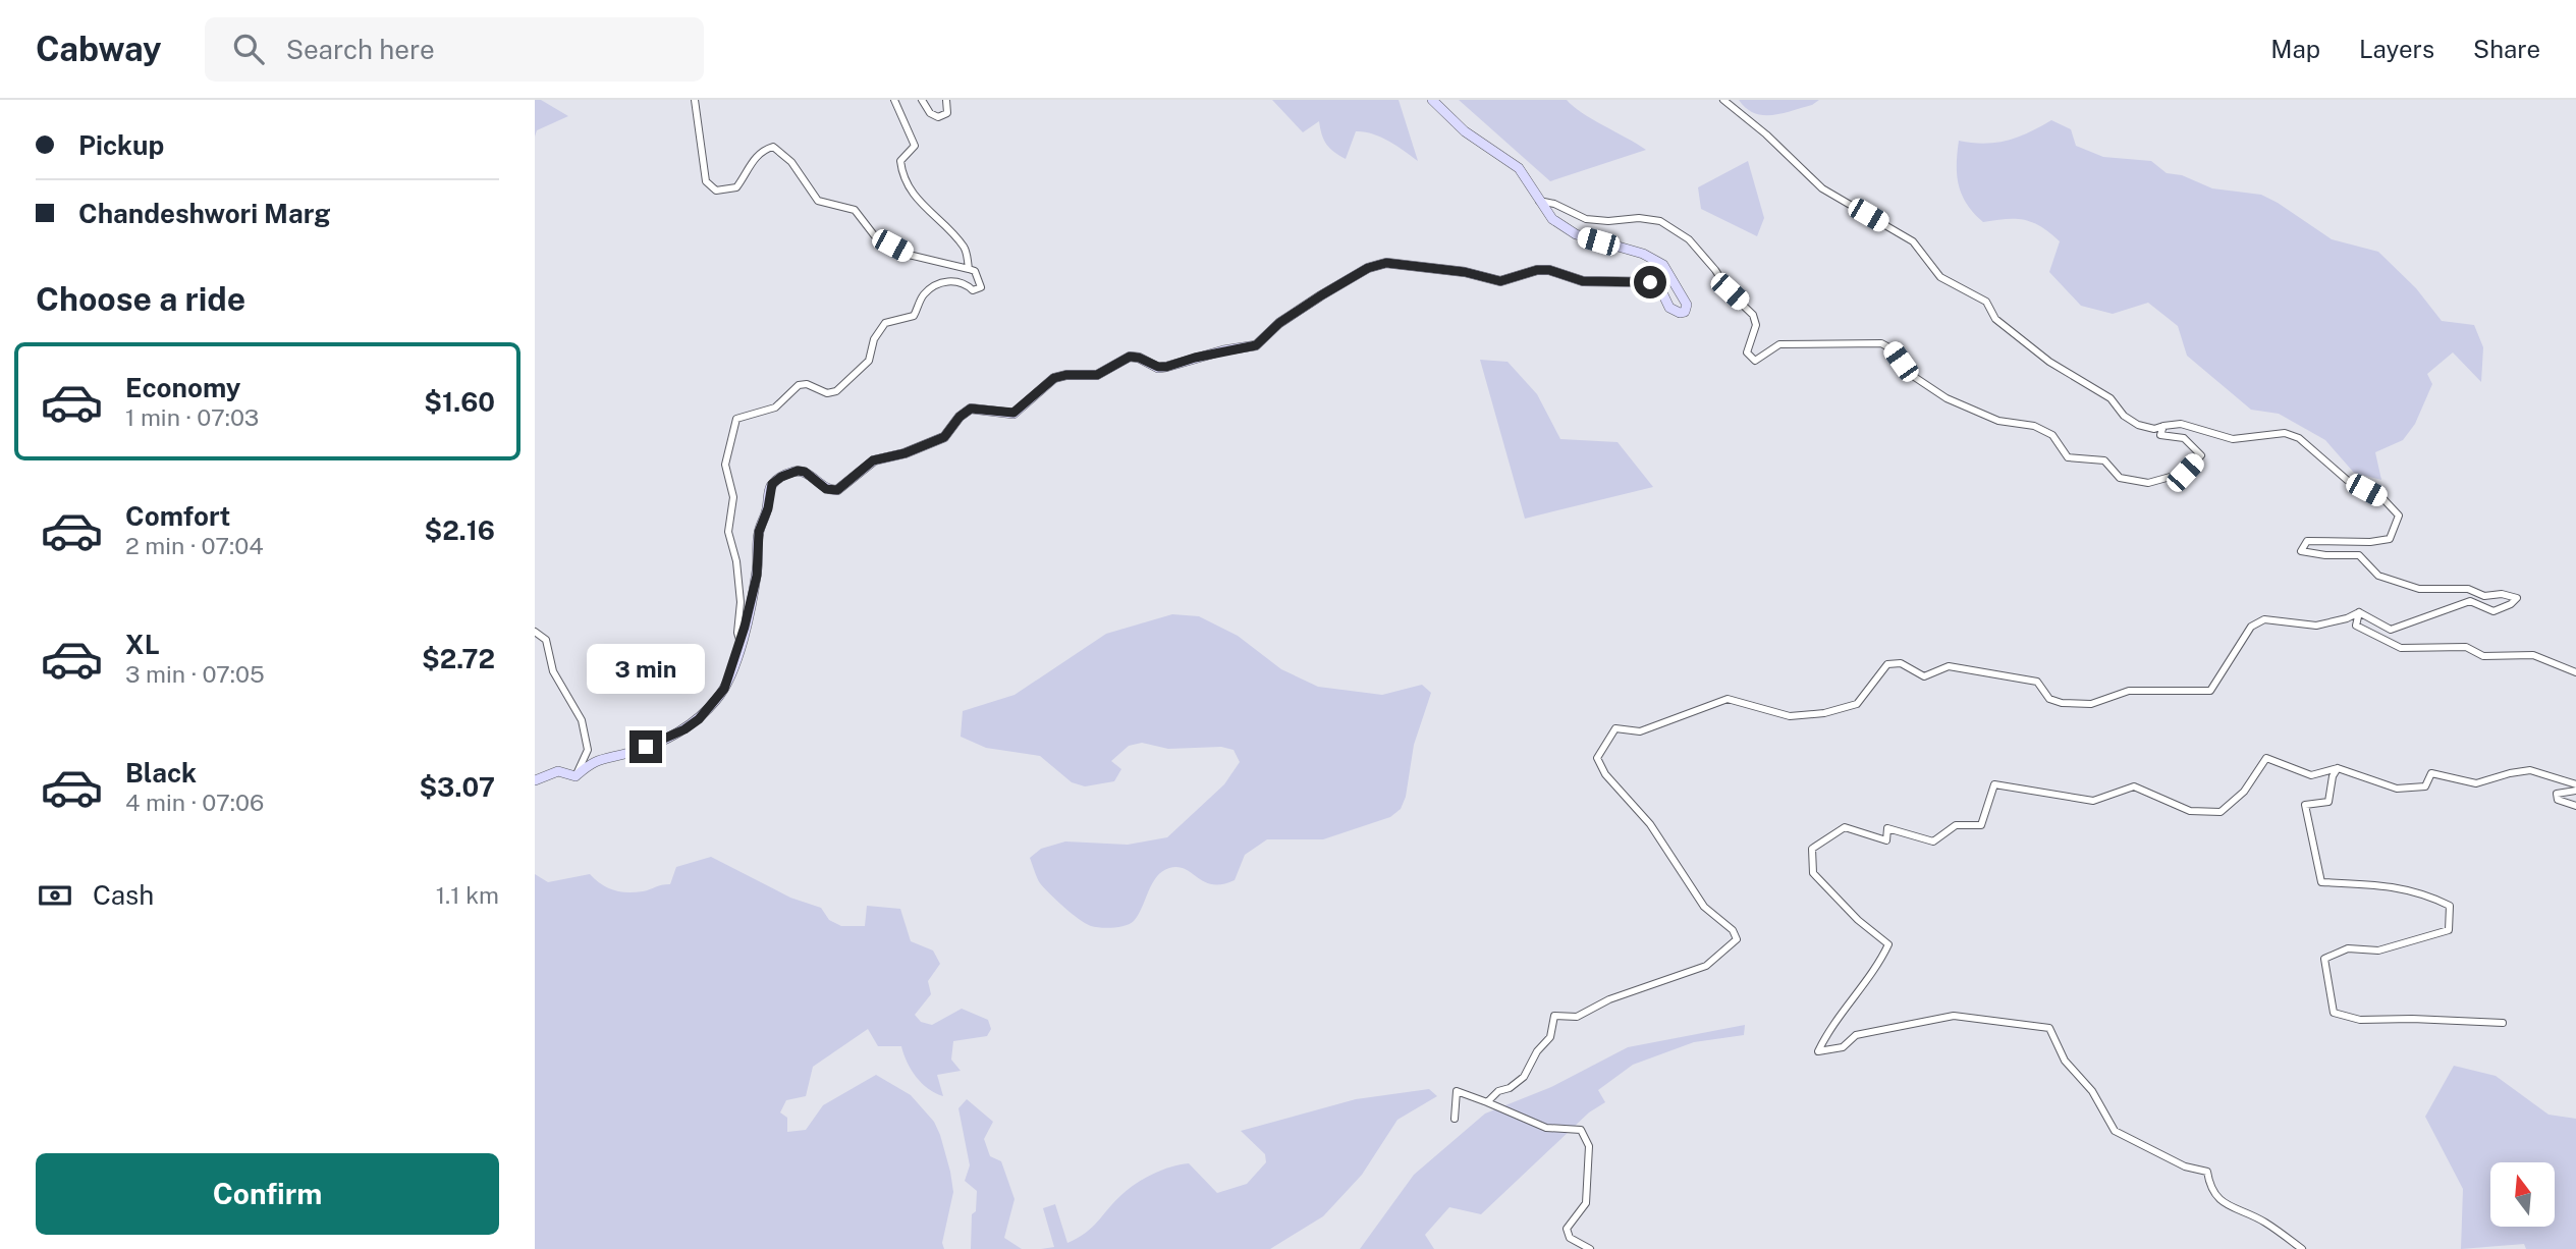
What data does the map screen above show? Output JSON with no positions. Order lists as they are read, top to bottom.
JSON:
{
  "north": "top",
  "page": {
    "header": "Cabway",
    "search": "Search here",
    "nav": ["Map", "Layers", "Share"],
    "banner": ["Pickup", "Chandeshwori Marg"],
    "heading": "Choose a ride",
    "list": [
      {
        "name": "Economy",
        "note": "1 min · 07:03",
        "value": "$1.60"
      },
      {
        "name": "Comfort",
        "note": "2 min · 07:04",
        "value": "$2.16"
      },
      {
        "name": "XL",
        "note": "3 min · 07:05",
        "value": "$2.72"
      },
      {
        "name": "Black",
        "note": "4 min · 07:06",
        "value": "$3.07"
      }
    ],
    "bubble": "3 min",
    "pay": ["Cash", "1.1 km"],
    "buttons": "Confirm"
  }
}
